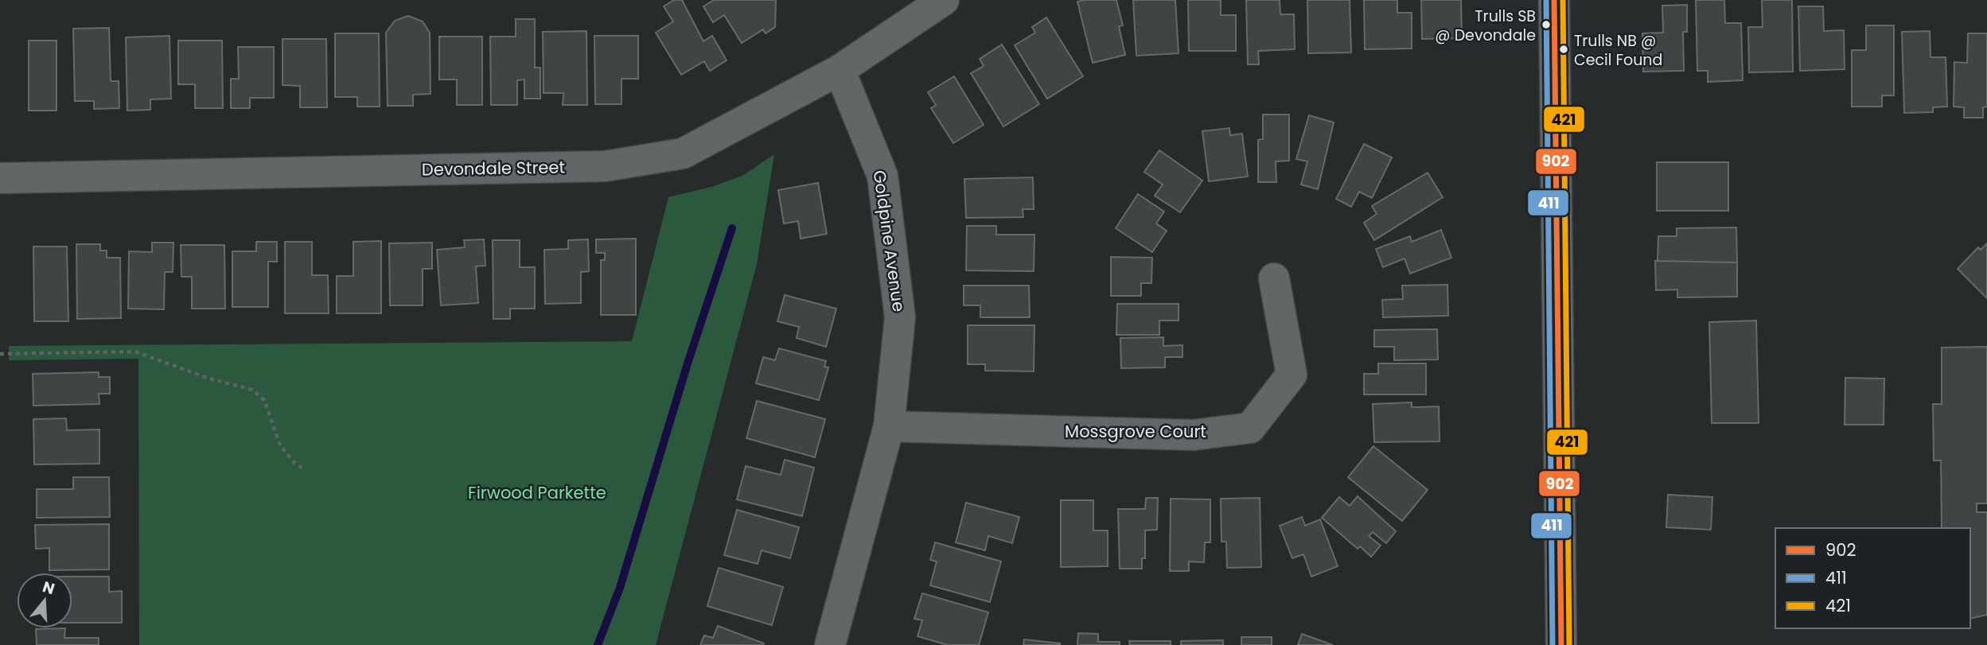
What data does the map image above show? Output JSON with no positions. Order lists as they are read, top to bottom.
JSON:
{
  "streets": {
    "street": ["Devondale Street", "Goldpine Avenue", "Mossgrove Court"]
  },
  "crossings": [
    ["Devondale Street", "Goldpine Avenue"],
    ["Goldpine Avenue", "Mossgrove Court"]
  ],
  "parks": ["Firwood Parkette"],
  "places": ["Trulls SB @ Devondale", "Trulls NB @ Cecil Found"],
  "lines": ["transit line 902", "transit line 411", "transit line 421"],
  "legend": ["902", "411", "421"],
  "north": "top"
}
